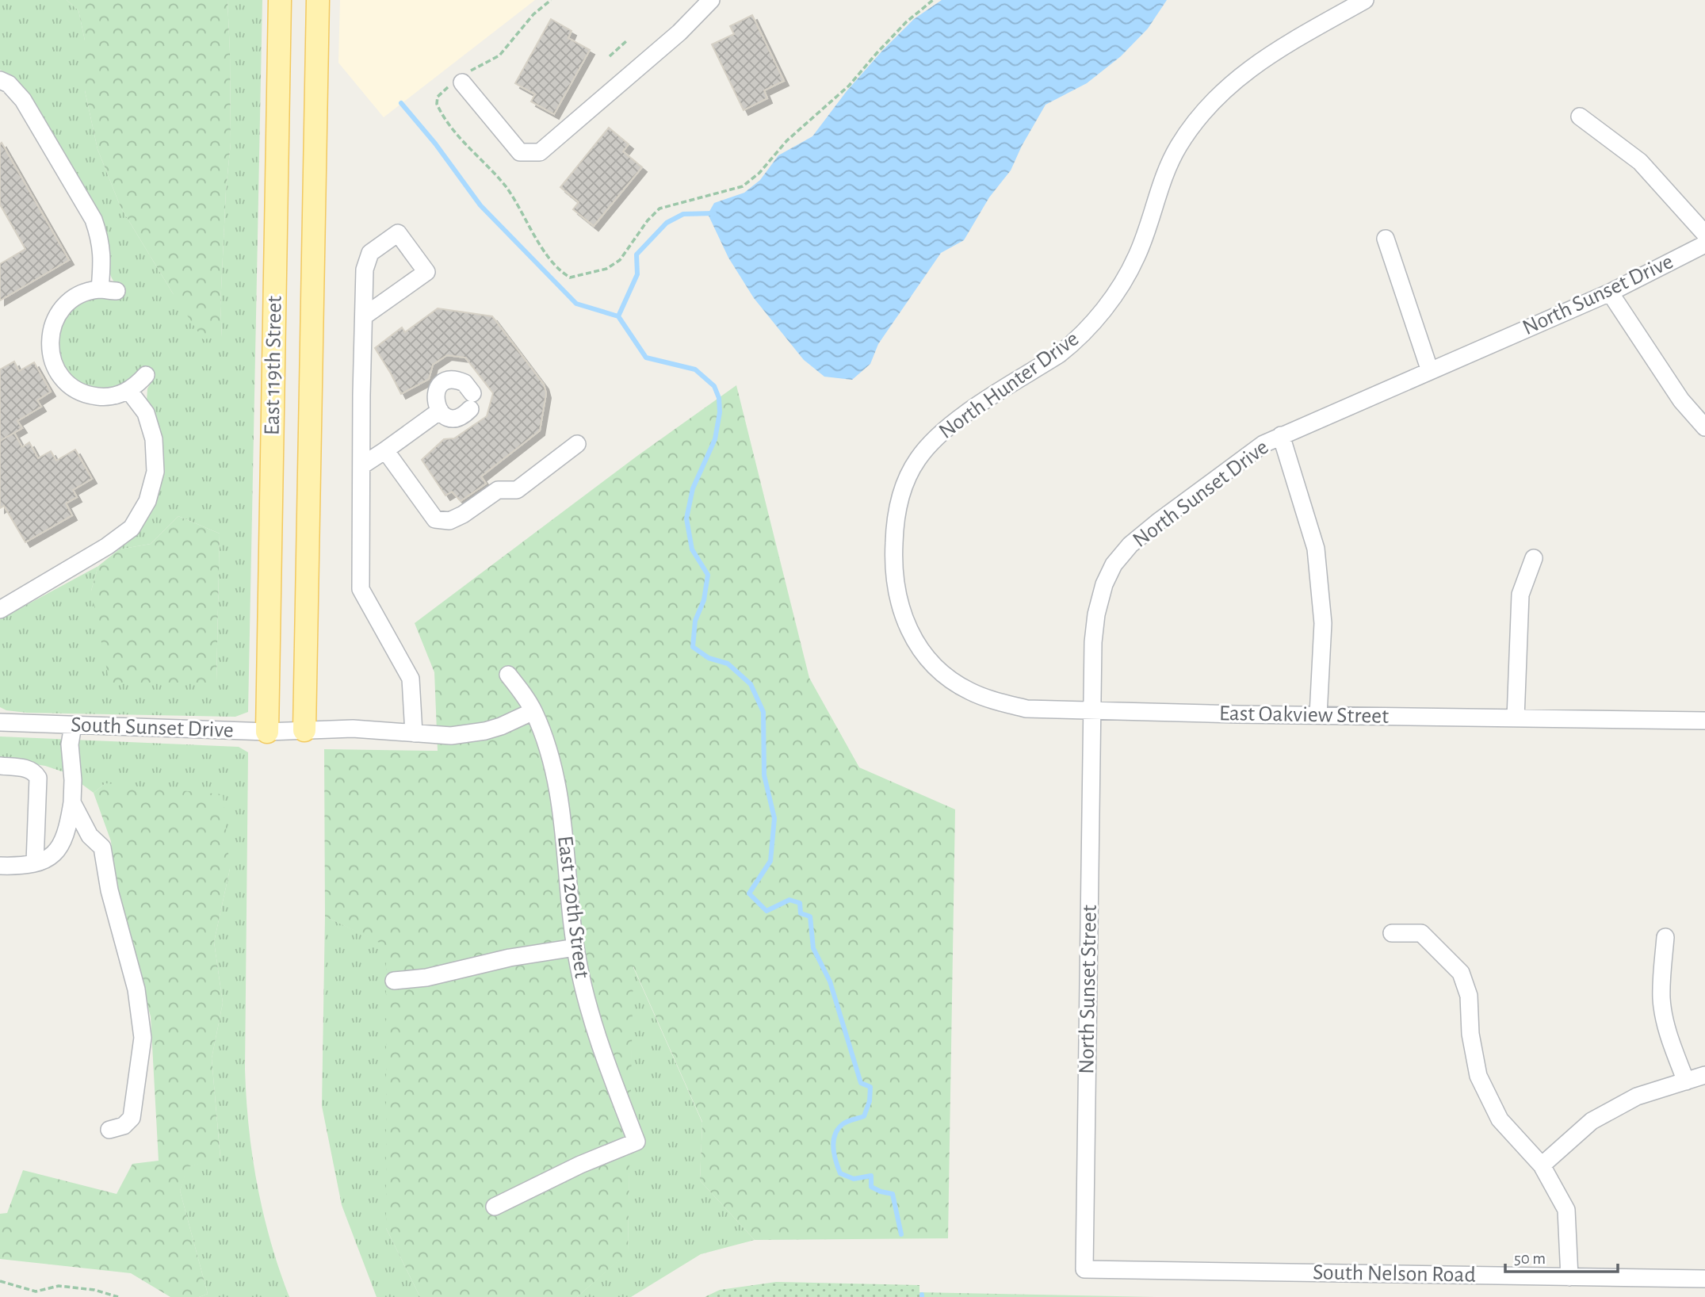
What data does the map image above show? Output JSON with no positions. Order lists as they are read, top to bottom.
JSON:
{
  "streets": {
    "main road": ["East 119th Street"],
    "street": [
      "North Sunset Drive",
      "North Hunter Drive",
      "East Oakview Street",
      "South Sunset Drive",
      "East 120th Street",
      "North Sunset Street",
      "South Nelson Road"
    ]
  },
  "crossings": [
    ["North Sunset Drive", "North Hunter Drive"],
    ["North Sunset Drive", "East Oakview Street"],
    ["North Sunset Drive", "North Sunset Street"],
    ["East 119th Street", "South Sunset Drive"],
    ["North Hunter Drive", "East Oakview Street"],
    ["North Hunter Drive", "North Sunset Street"],
    ["East Oakview Street", "North Sunset Street"],
    ["South Sunset Drive", "East 120th Street"],
    ["North Sunset Street", "South Nelson Road"]
  ],
  "scale_bar": "50 m"
}
